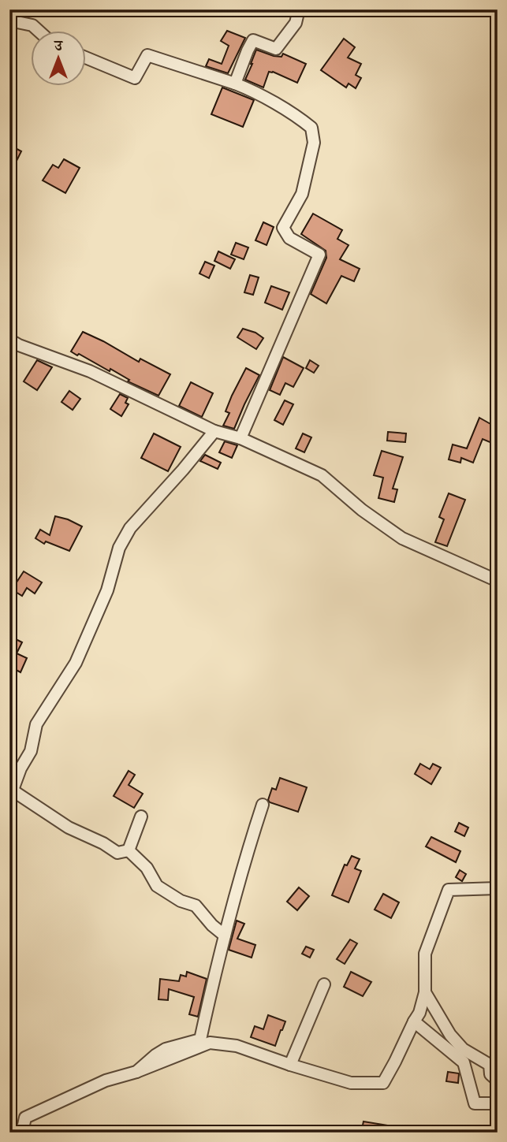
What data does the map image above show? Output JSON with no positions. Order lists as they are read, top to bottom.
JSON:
{
  "north": "top"
}
